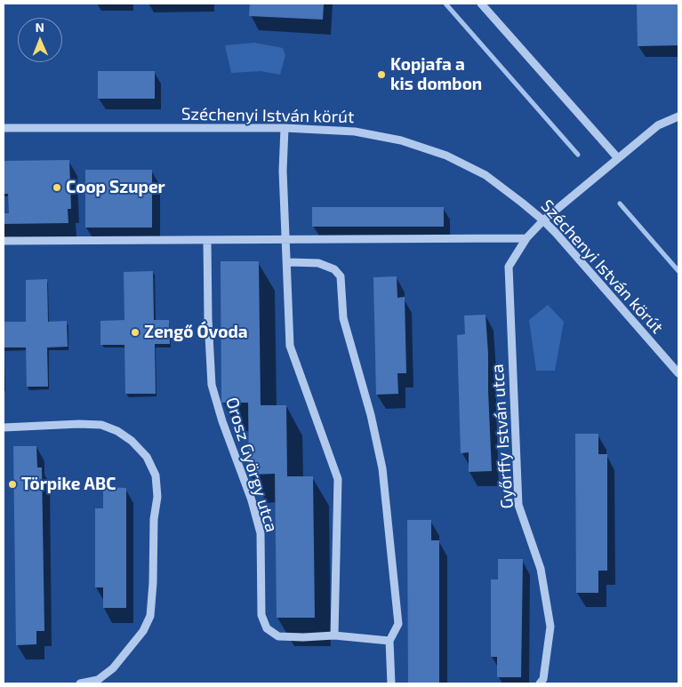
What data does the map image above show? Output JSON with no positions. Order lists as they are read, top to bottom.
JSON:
{
  "streets": {
    "street": ["Széchenyi István körút", "Győrffy István utca", "Orosz György utca"]
  },
  "crossings": [
    ["Széchenyi István körút", "Győrffy István utca"]
  ],
  "places": [
    "Kopjafa a kis dombon",
    "Coop Szuper",
    "Zengő Óvoda",
    "Törpike ABC"
  ],
  "north": "top"
}
